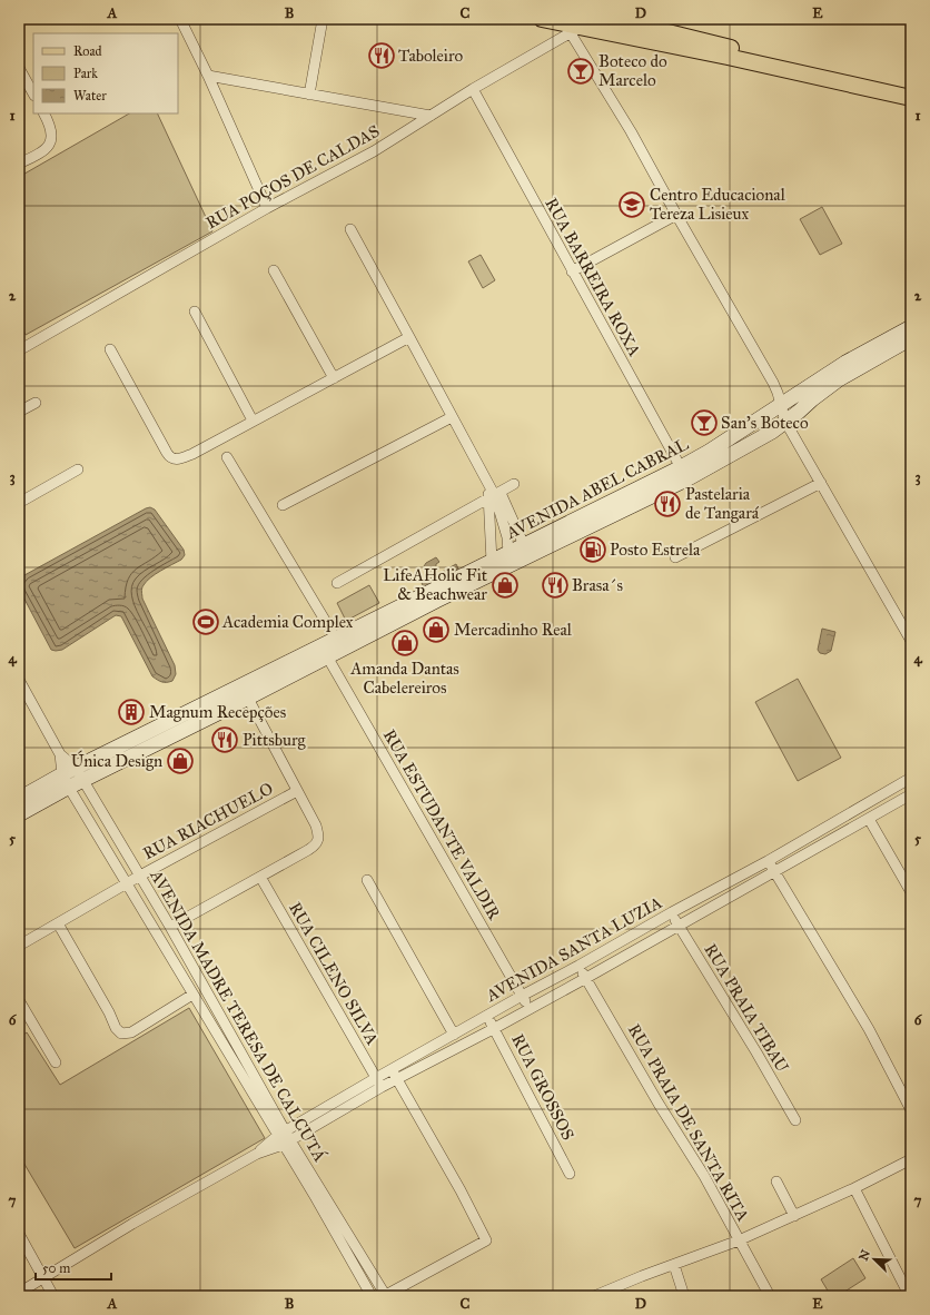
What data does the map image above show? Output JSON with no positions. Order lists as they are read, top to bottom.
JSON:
{
  "streets": {
    "main road": ["AVENIDA ABEL CABRAL"],
    "street": [
      "RUA POÇOS DE CALDAS",
      "RUA BARREIRA ROXA",
      "RUA RIACHUELO",
      "RUA ESTUDANTE VALDIR",
      "AVENIDA SANTA LUZIA",
      "RUA CILENO SILVA",
      "RUA PRAIA TIBAU",
      "AVENIDA MADRE TERESA DE CALCUTÁ",
      "RUA GROSSOS",
      "RUA PRAIA DE SANTA RITA"
    ]
  },
  "crossings": [
    ["RUA POÇOS DE CALDAS", "RUA BARREIRA ROXA"],
    ["RUA BARREIRA ROXA", "AVENIDA ABEL CABRAL"],
    ["AVENIDA ABEL CABRAL", "RUA ESTUDANTE VALDIR"],
    ["AVENIDA ABEL CABRAL", "AVENIDA MADRE TERESA DE CALCUTÁ"],
    ["RUA RIACHUELO", "AVENIDA MADRE TERESA DE CALCUTÁ"],
    ["RUA ESTUDANTE VALDIR", "AVENIDA SANTA LUZIA"],
    ["AVENIDA SANTA LUZIA", "RUA CILENO SILVA"],
    ["AVENIDA SANTA LUZIA", "RUA PRAIA TIBAU"],
    ["AVENIDA SANTA LUZIA", "AVENIDA MADRE TERESA DE CALCUTÁ"],
    ["AVENIDA SANTA LUZIA", "RUA GROSSOS"],
    ["AVENIDA SANTA LUZIA", "RUA PRAIA DE SANTA RITA"]
  ],
  "places": {
    "restaurant": [
      "Taboleiro",
      "Pastelaria de Tangará",
      "Brasa´s",
      "Pittsburg"
    ],
    "bar": ["Boteco do Marcelo", "San's Boteco"],
    "school or university": ["Centro Educacional Tereza Lisieux"],
    "fuel station": ["Posto Estrela"],
    "shop": [
      "LifeAHolic Fit & Beachwear",
      "Mercadinho Real",
      "Amanda Dantas Cabelereiros",
      "Única Design"
    ],
    "sports": ["Academia Complex"],
    "building": ["Magnum Recepções"]
  },
  "legend": ["Road", "Park", "Water"],
  "scale_bar": "50 m",
  "north": "top left",
  "grid": {
    "columns": [
      "A",
      "B",
      "C",
      "D",
      "E"
    ],
    "rows": [
      "1",
      "2",
      "3",
      "4",
      "5",
      "6",
      "7"
    ]
  }
}
